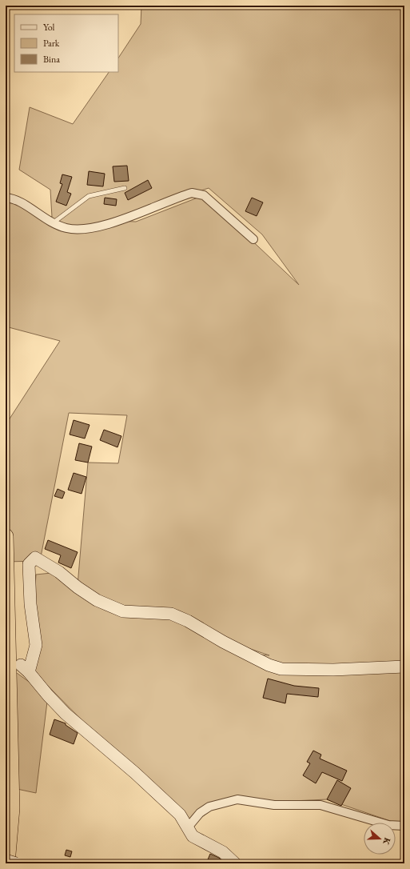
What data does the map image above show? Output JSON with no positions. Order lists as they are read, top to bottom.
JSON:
{
  "legend": ["Yol", "Park", "Bina"],
  "north": "right"
}
